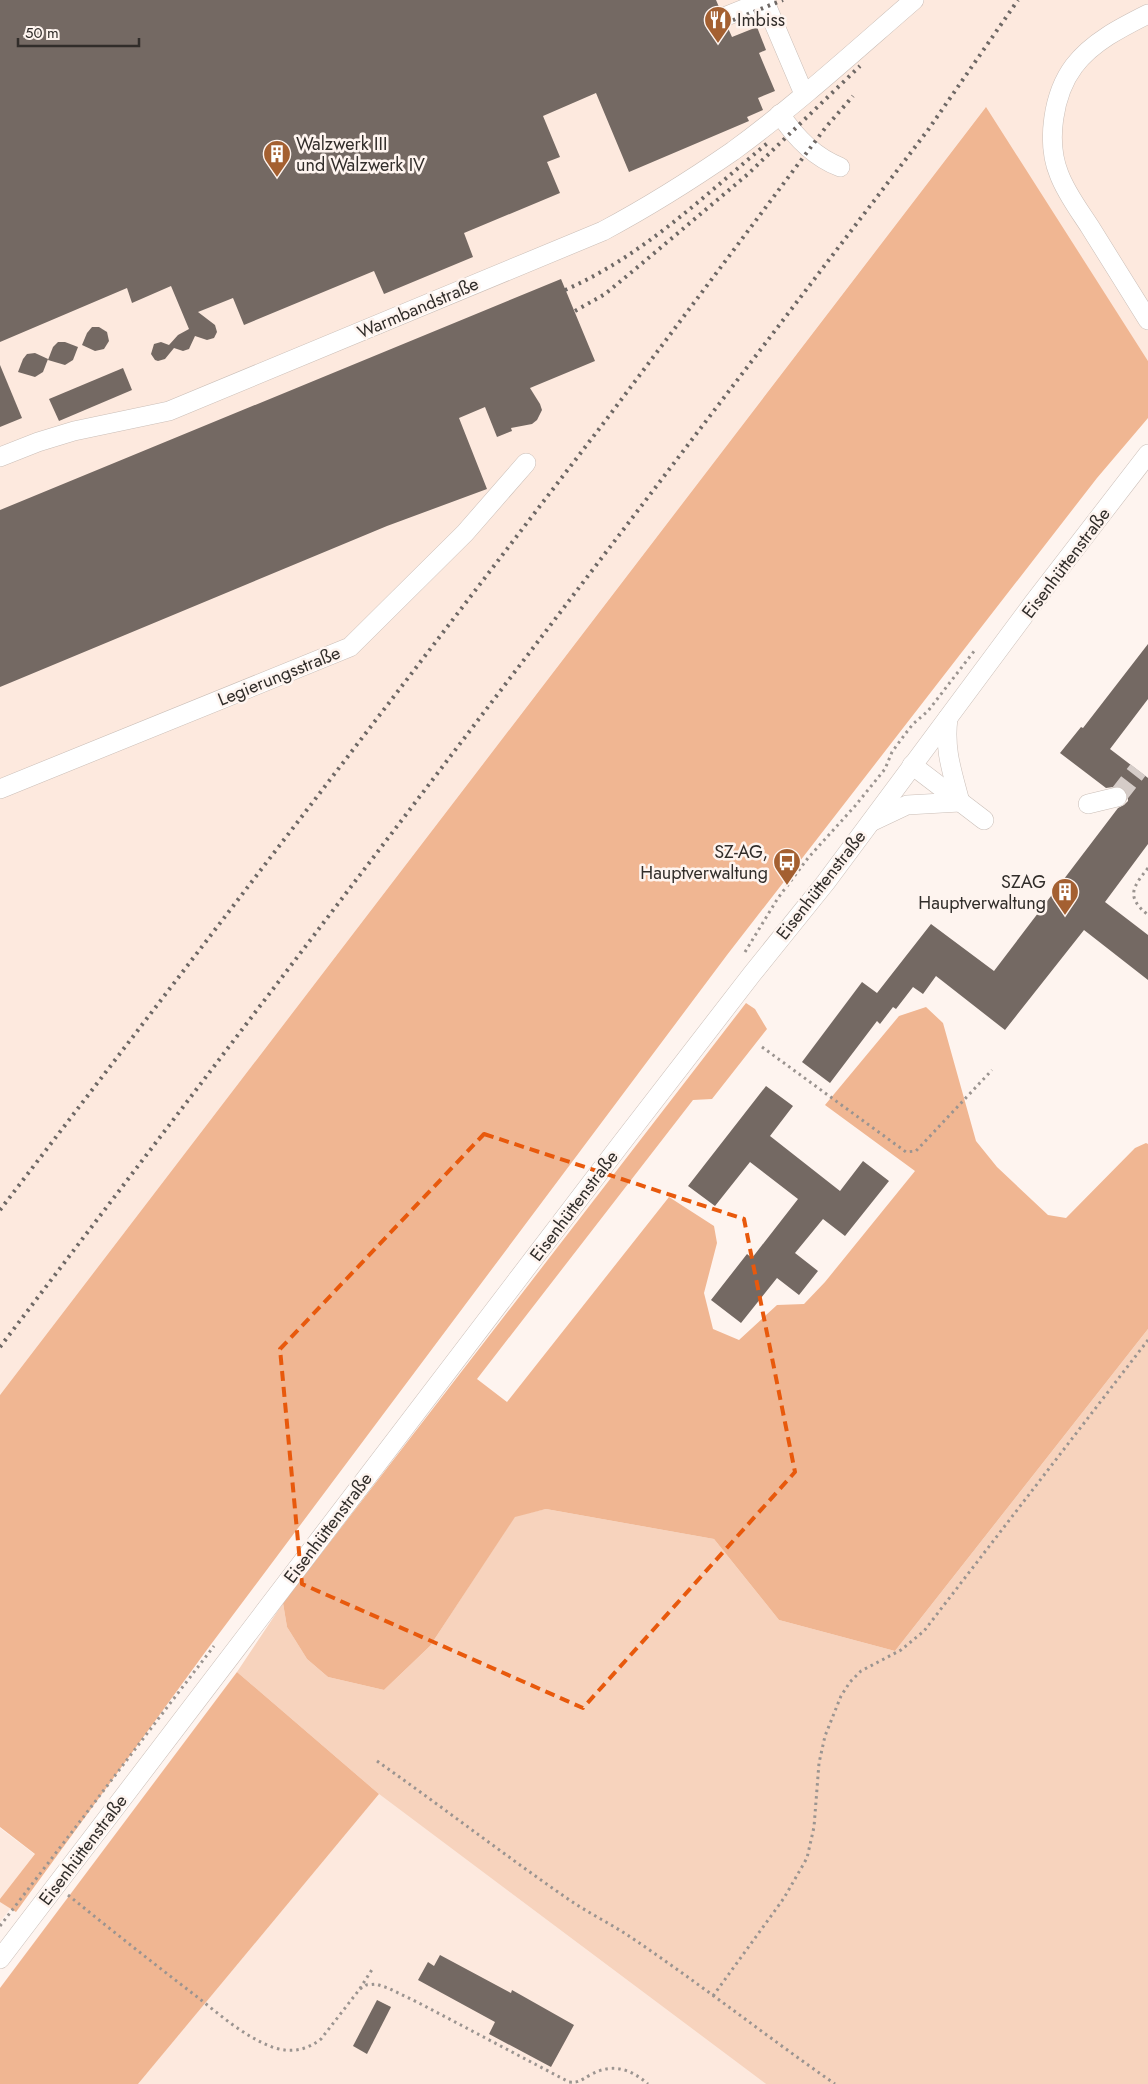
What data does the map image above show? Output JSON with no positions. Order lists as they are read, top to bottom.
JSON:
{
  "streets": {
    "street": ["Warmbandstraße", "Eisenhüttenstraße", "Legierungsstraße"]
  },
  "places": {
    "restaurant": ["Imbiss"],
    "building": ["Walzwerk III und Walzwerk IV", "SZAG Hauptverwaltung"],
    "bus stop": ["SZ-AG, Hauptverwaltung"]
  },
  "scale_bar": "50 m"
}
